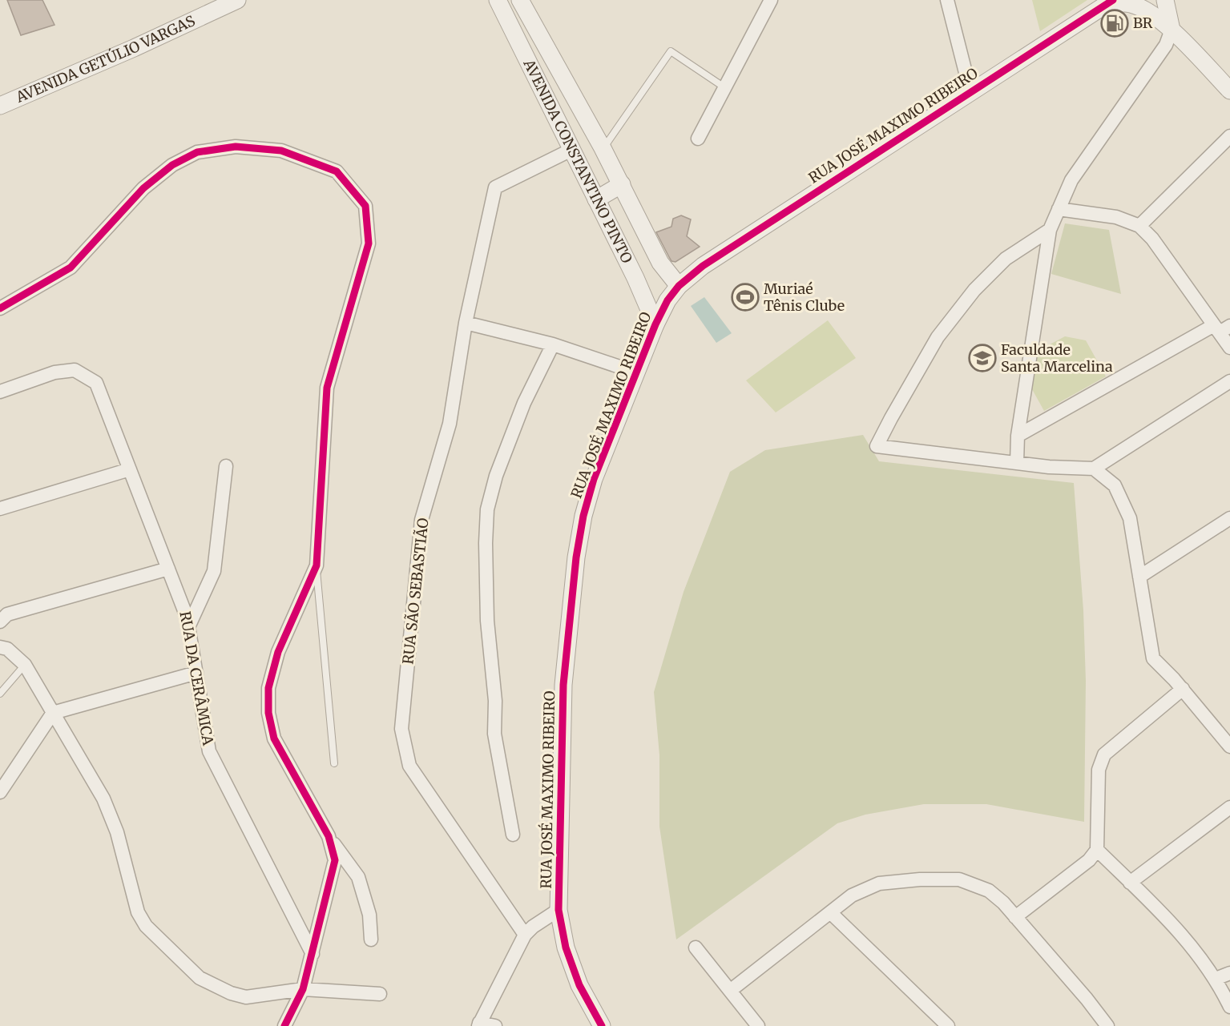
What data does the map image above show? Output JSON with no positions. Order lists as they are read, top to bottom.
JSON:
{
  "streets": {
    "street": [
      "AVENIDA GETÚLIO VARGAS",
      "RUA JOSÉ MAXIMO RIBEIRO",
      "AVENIDA CONSTANTINO PINTO",
      "RUA SÃO SEBASTIÃO",
      "RUA DA CERÂMICA"
    ]
  },
  "crossings": [
    ["RUA JOSÉ MAXIMO RIBEIRO", "AVENIDA CONSTANTINO PINTO"],
    ["AVENIDA CONSTANTINO PINTO", "RUA SÃO SEBASTIÃO"]
  ],
  "places": {
    "fuel station": ["BR"],
    "sports": ["Muriaé Tênis Clube"],
    "school or university": ["Faculdade Santa Marcelina"]
  }
}
